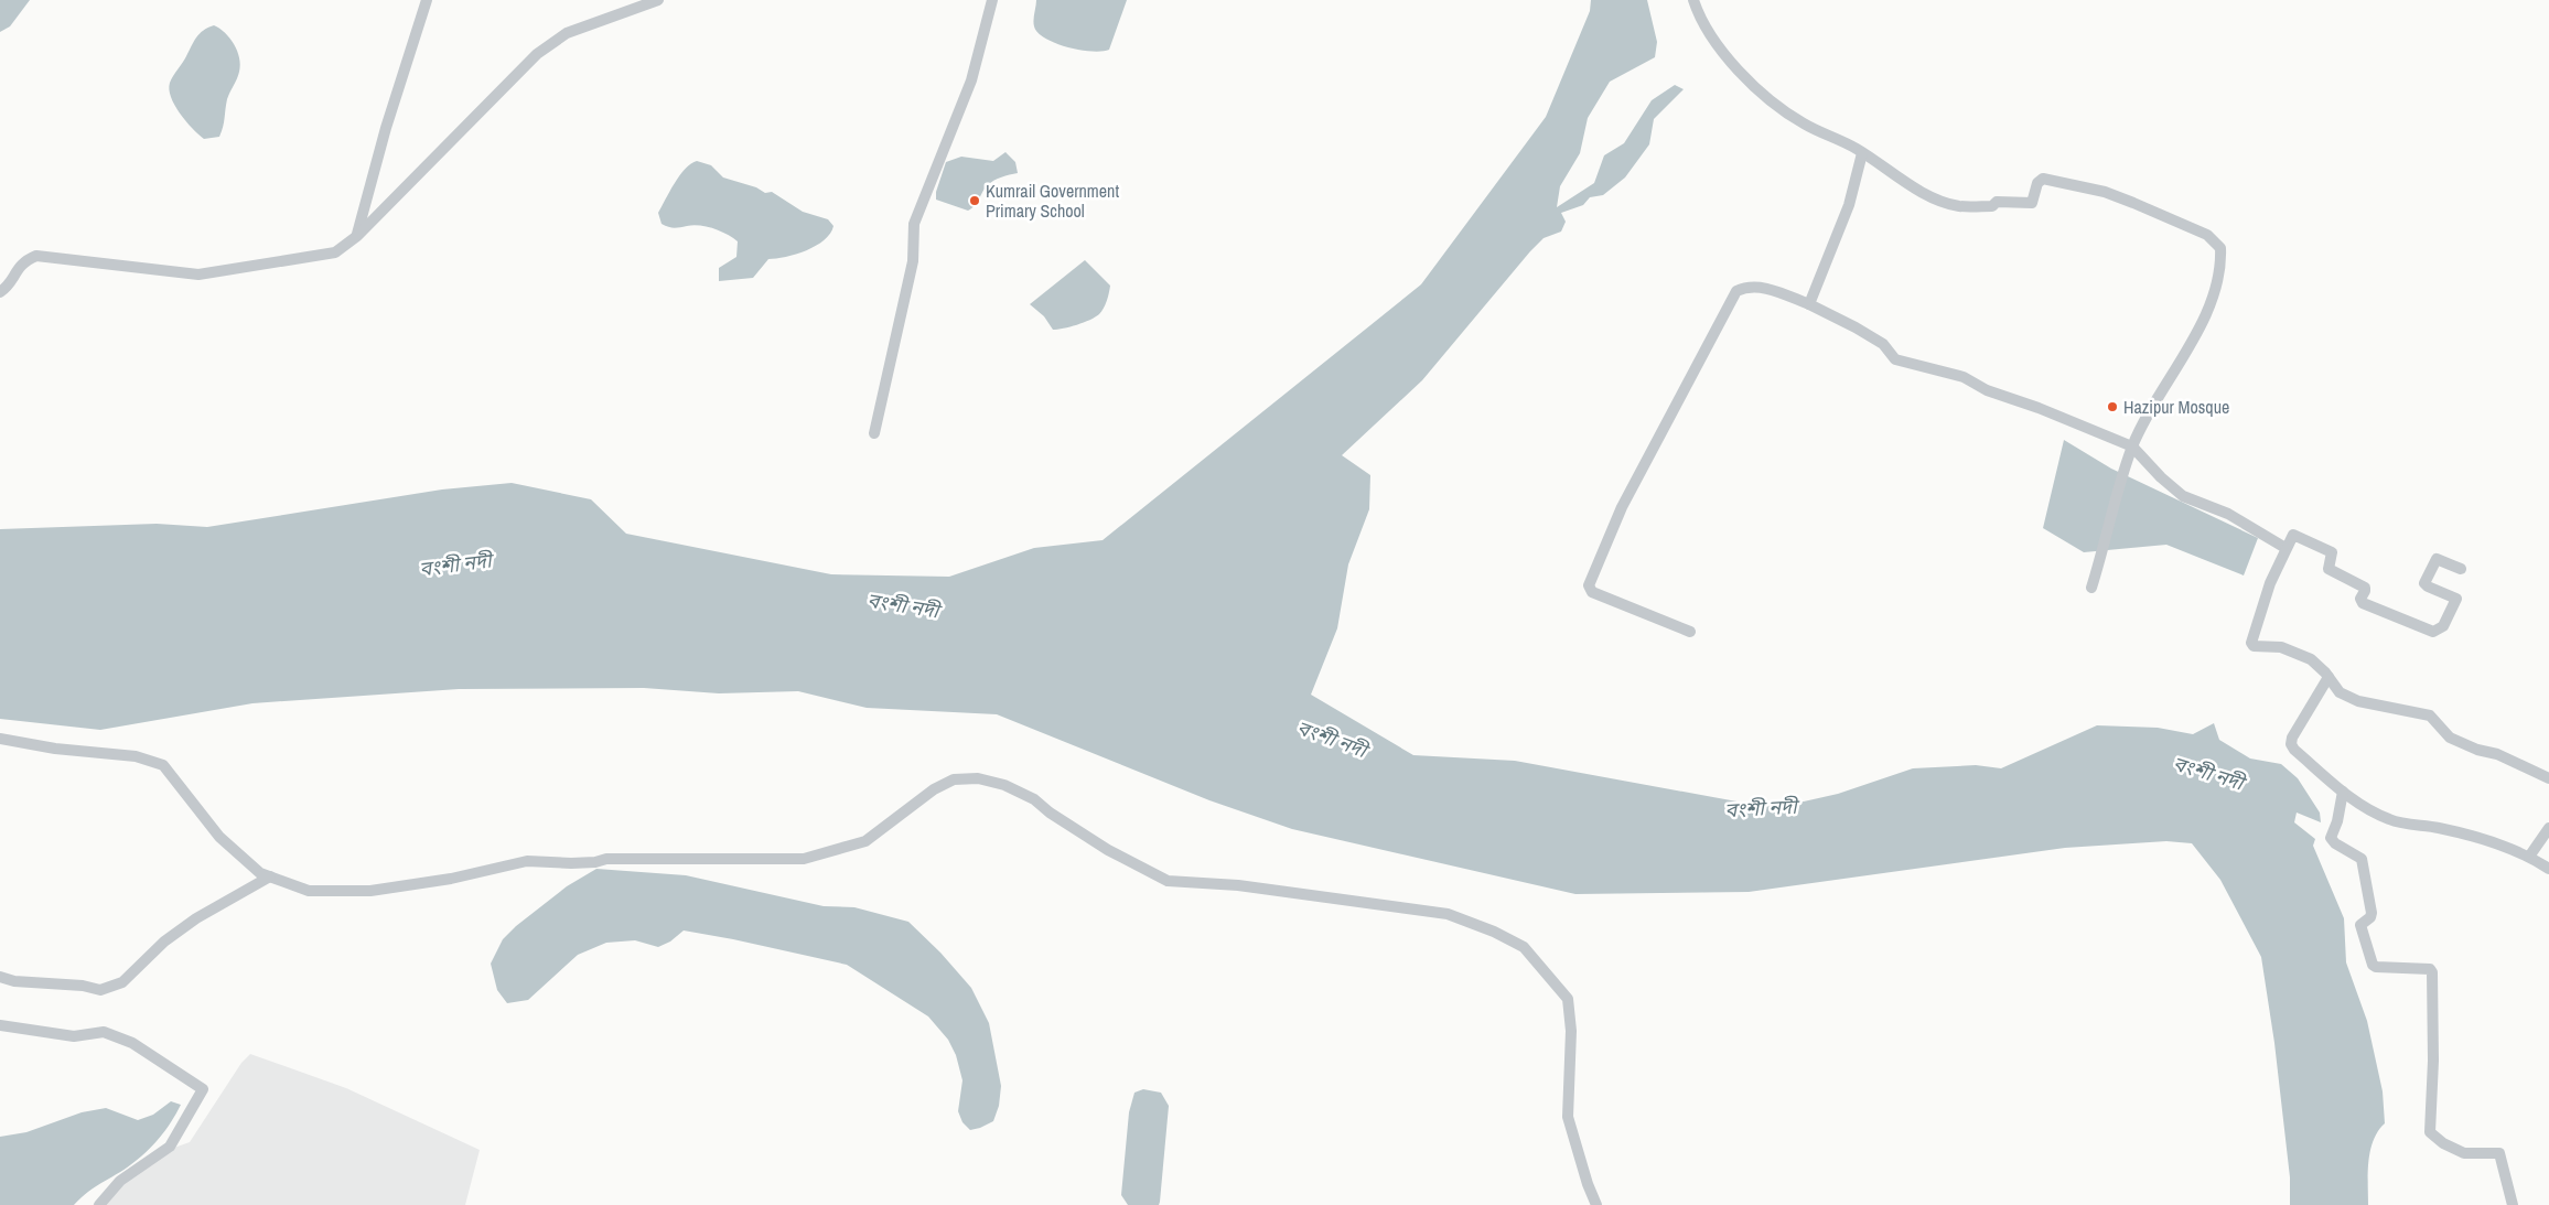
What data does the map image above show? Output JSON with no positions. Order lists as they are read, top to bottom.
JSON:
{
  "water": ["বংশী নদী"],
  "places": ["Kumrail Government Primary School", "Hazipur Mosque"]
}
